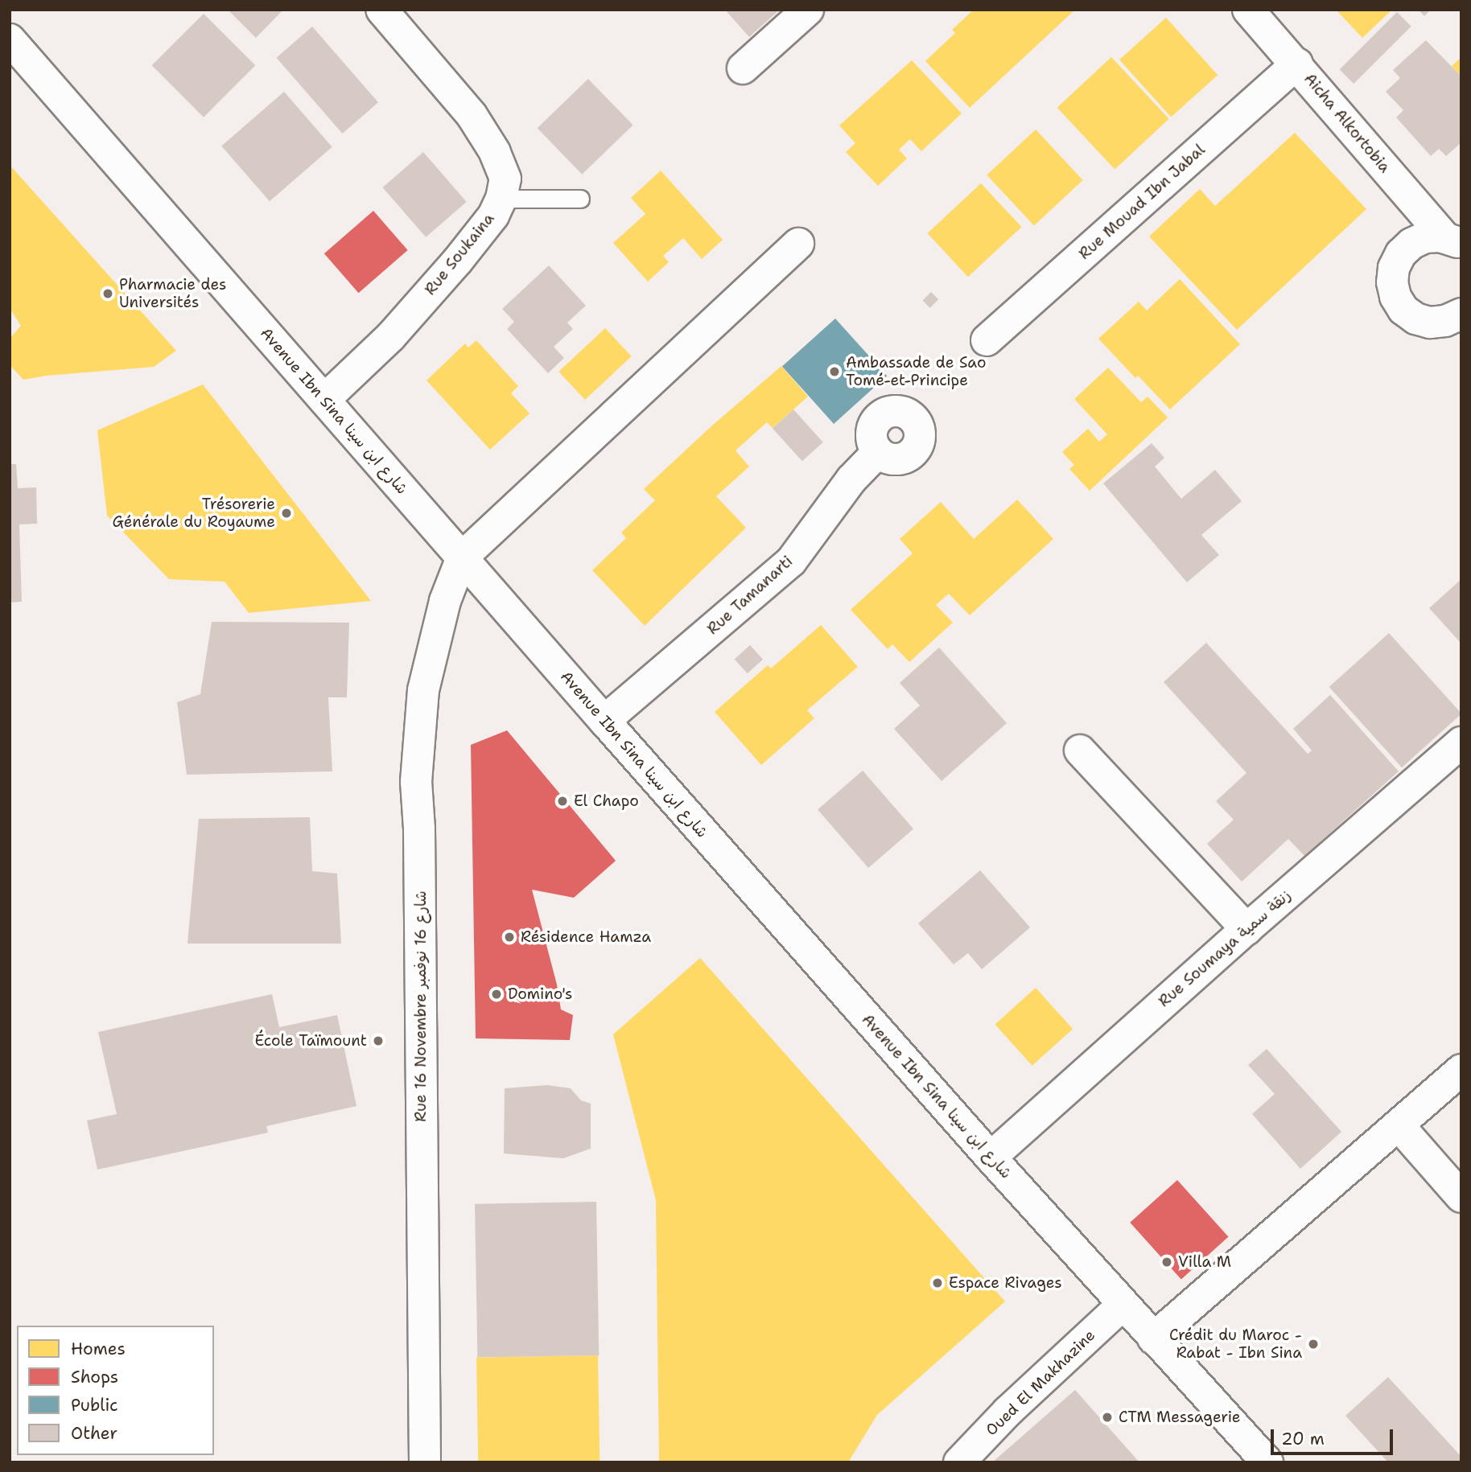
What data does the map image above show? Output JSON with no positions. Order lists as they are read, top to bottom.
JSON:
{
  "streets": {
    "street": [
      "Aicha Alkortobia",
      "Rue Mouad Ibn Jabal",
      "Rue Soukaina",
      "Avenue Ibn Sina شارع ابن سينا",
      "Rue Tamanarti",
      "Rue Soumaya زنقة سمية",
      "Rue 16 Novembre شارع 16 نوفمبر",
      "Oued El Makhazine"
    ]
  },
  "crossings": [
    ["Aicha Alkortobia", "Rue Mouad Ibn Jabal"],
    ["Rue Soukaina", "Avenue Ibn Sina شارع ابن سينا"],
    ["Avenue Ibn Sina شارع ابن سينا", "Rue Tamanarti"],
    ["Avenue Ibn Sina شارع ابن سينا", "Rue Soumaya زنقة سمية"],
    ["Avenue Ibn Sina شارع ابن سينا", "Rue 16 Novembre شارع 16 نوفمبر"],
    ["Avenue Ibn Sina شارع ابن سينا", "Oued El Makhazine"]
  ],
  "places": [
    "Pharmacie des Universités",
    "Ambassade de Sao Tomé-et-Principe",
    "Trésorerie Générale du Royaume",
    "El Chapo",
    "Résidence Hamza",
    "Domino's",
    "École Taïmount",
    "Villa M",
    "Espace Rivages",
    "Crédit du Maroc - Rabat - Ibn Sina",
    "CTM Messagerie"
  ],
  "legend": [
    "Homes",
    "Shops",
    "Public",
    "Other"
  ],
  "scale_bar": "20 m"
}
